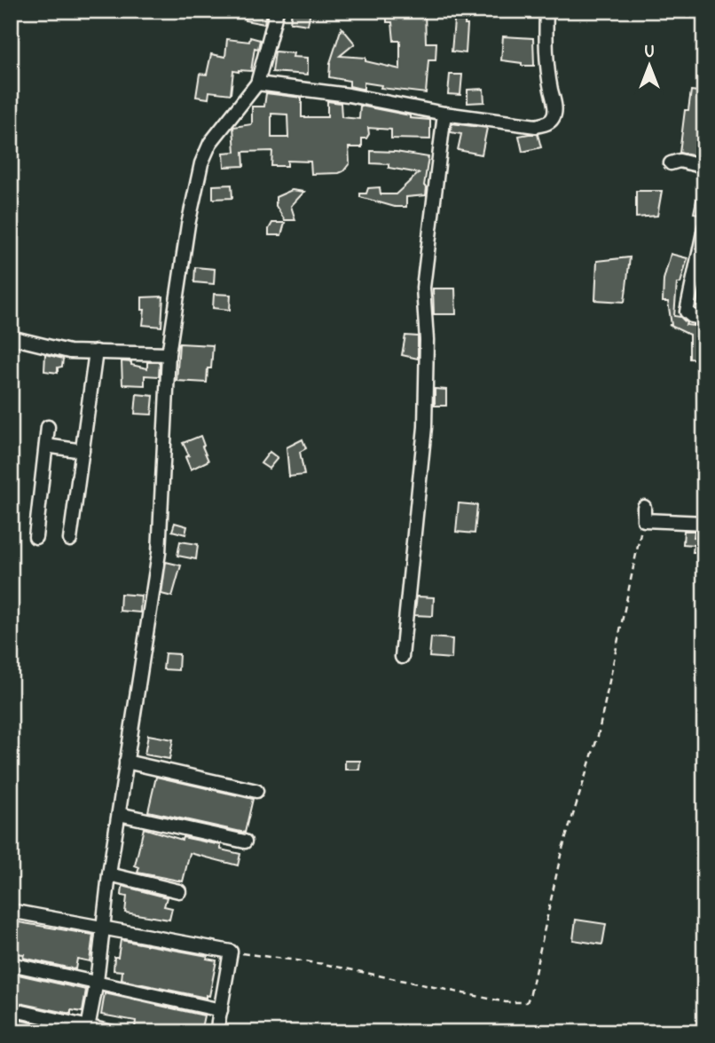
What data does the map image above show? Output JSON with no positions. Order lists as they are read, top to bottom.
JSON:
{
  "north": "top"
}
